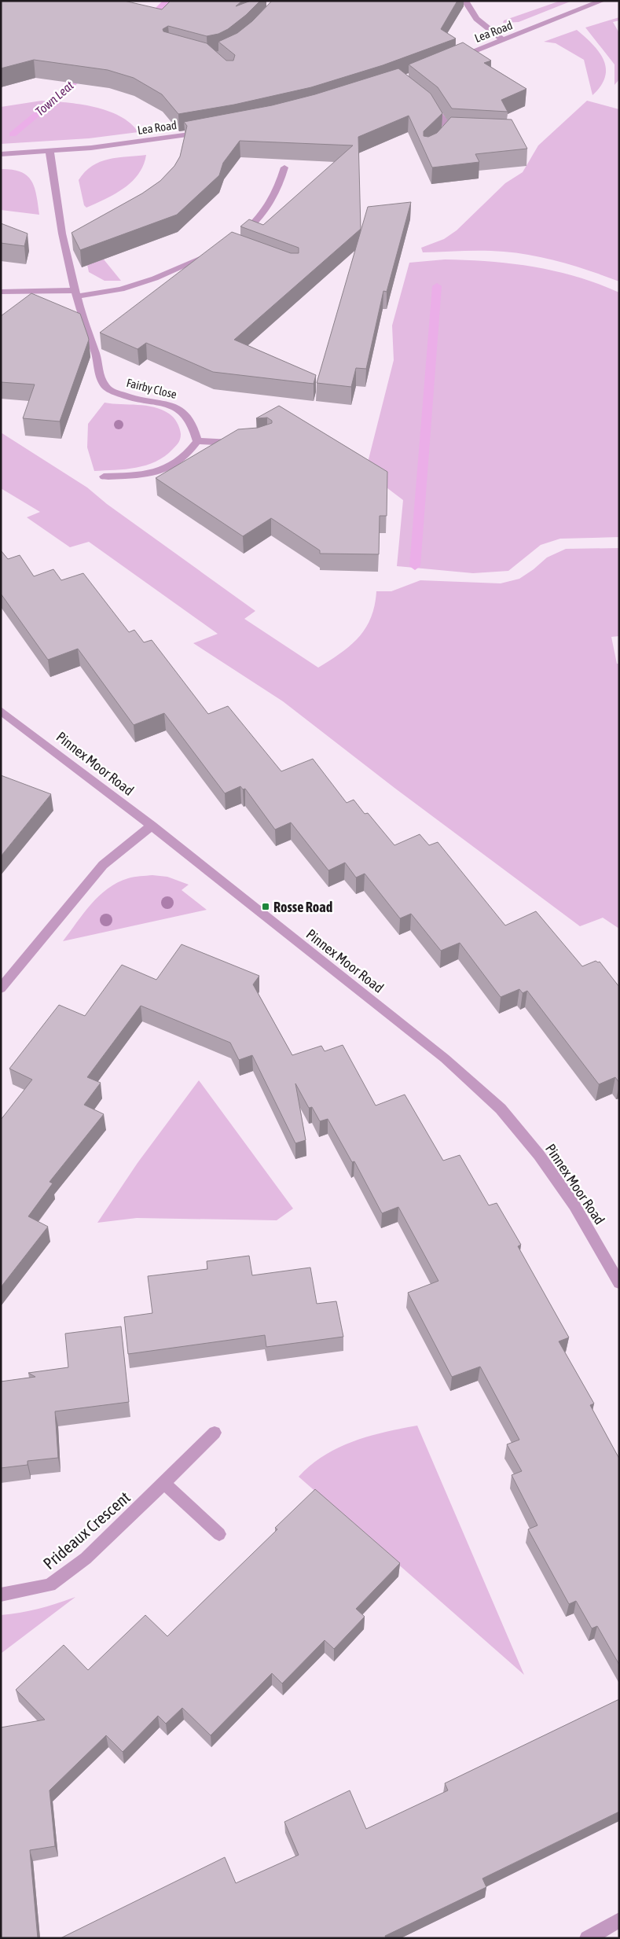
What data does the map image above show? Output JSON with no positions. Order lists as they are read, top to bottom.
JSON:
{
  "streets": {
    "street": [
      "Lea Road",
      "Fairby Close",
      "Pinnex Moor Road",
      "Prideaux Crescent"
    ]
  },
  "crossings": [
    ["Lea Road", "Fairby Close"]
  ],
  "water": ["Town Leat"],
  "places": {
    "transit": ["Rosse Road"]
  }
}
